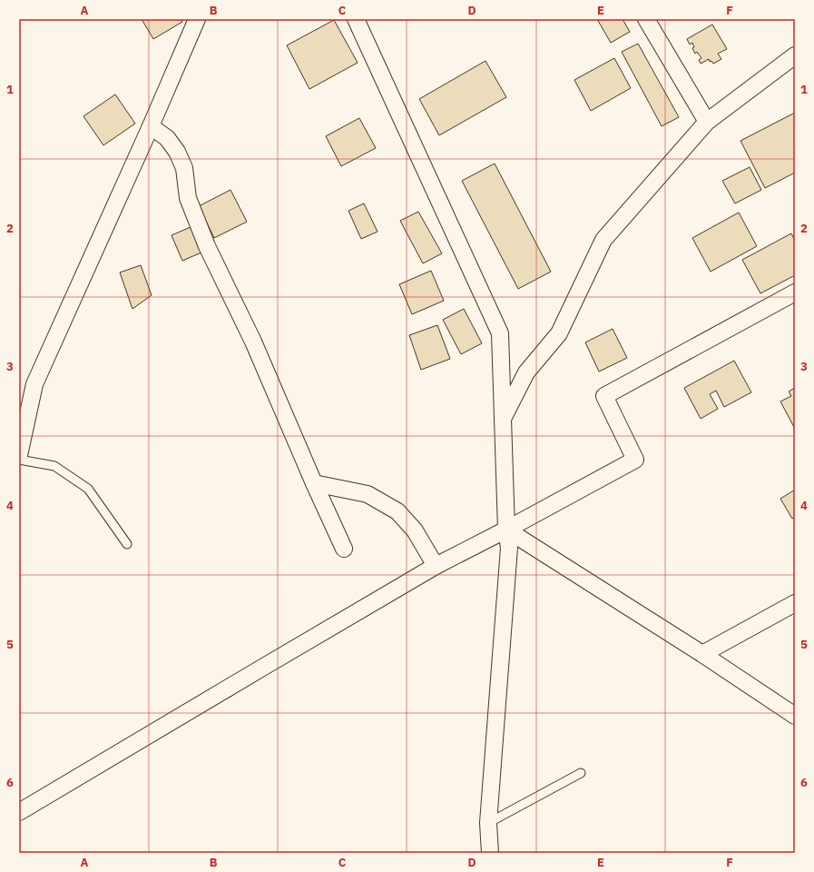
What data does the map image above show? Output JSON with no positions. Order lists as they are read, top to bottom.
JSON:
{
  "grid": {
    "columns": [
      "A",
      "B",
      "C",
      "D",
      "E",
      "F"
    ],
    "rows": [
      "1",
      "2",
      "3",
      "4",
      "5",
      "6"
    ]
  }
}
